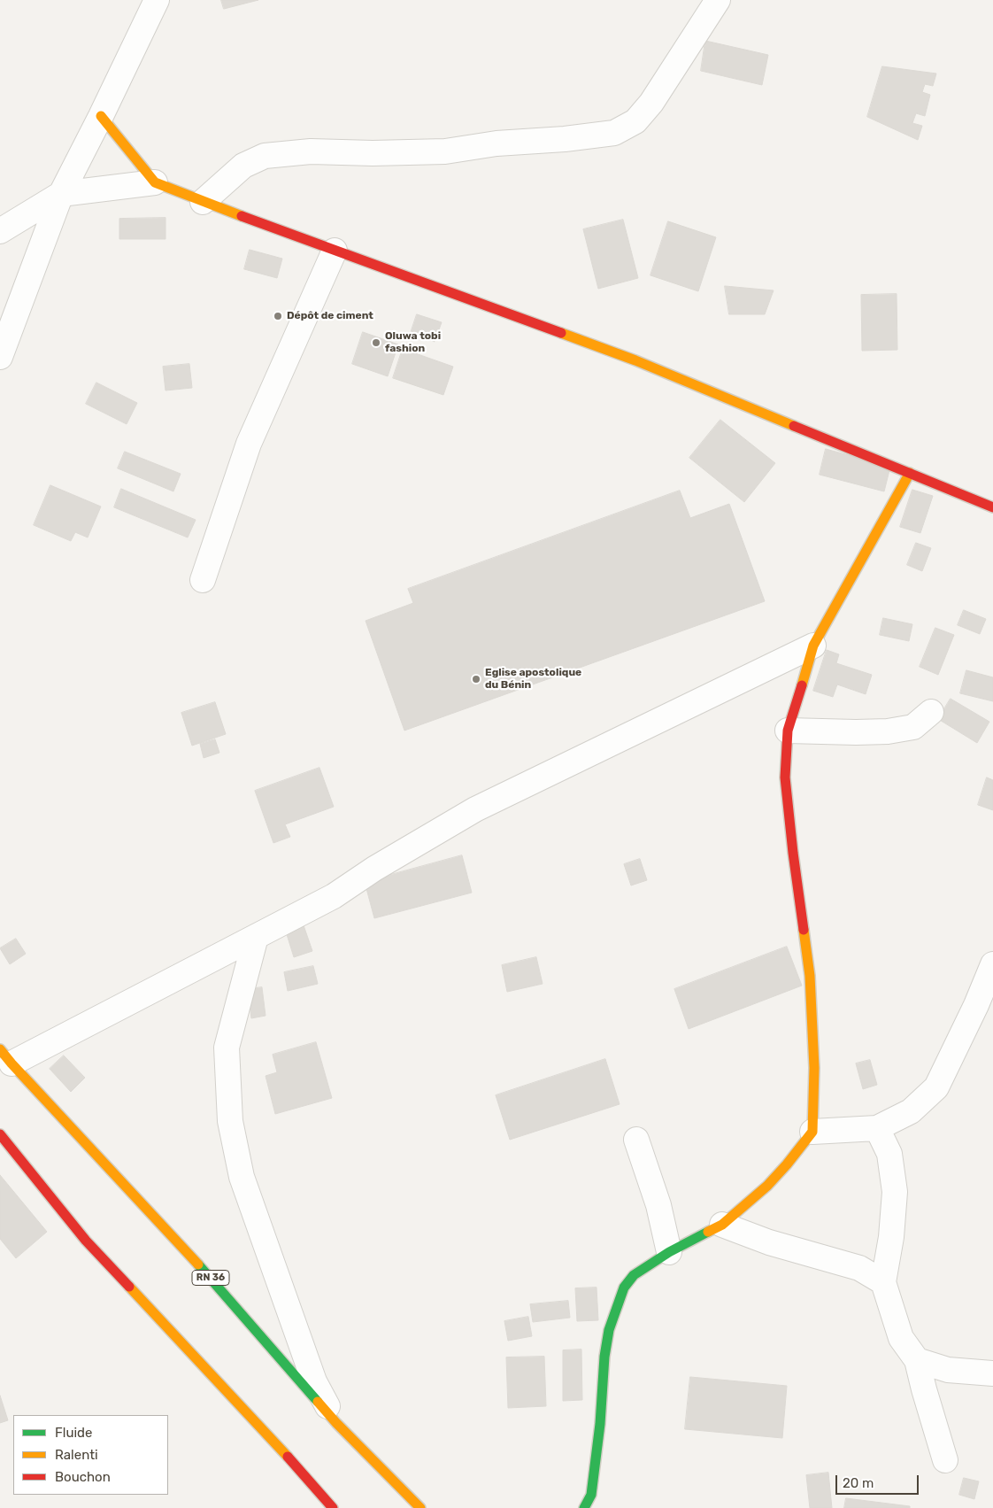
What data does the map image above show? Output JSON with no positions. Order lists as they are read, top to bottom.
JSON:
{
  "streets": {
    "street": ["RN 36"]
  },
  "places": ["Dépôt de ciment", "Oluwa tobi fashion", "Eglise apostolique du Bénin"],
  "legend": ["Fluide", "Ralenti", "Bouchon"],
  "scale_bar": "20 m"
}
